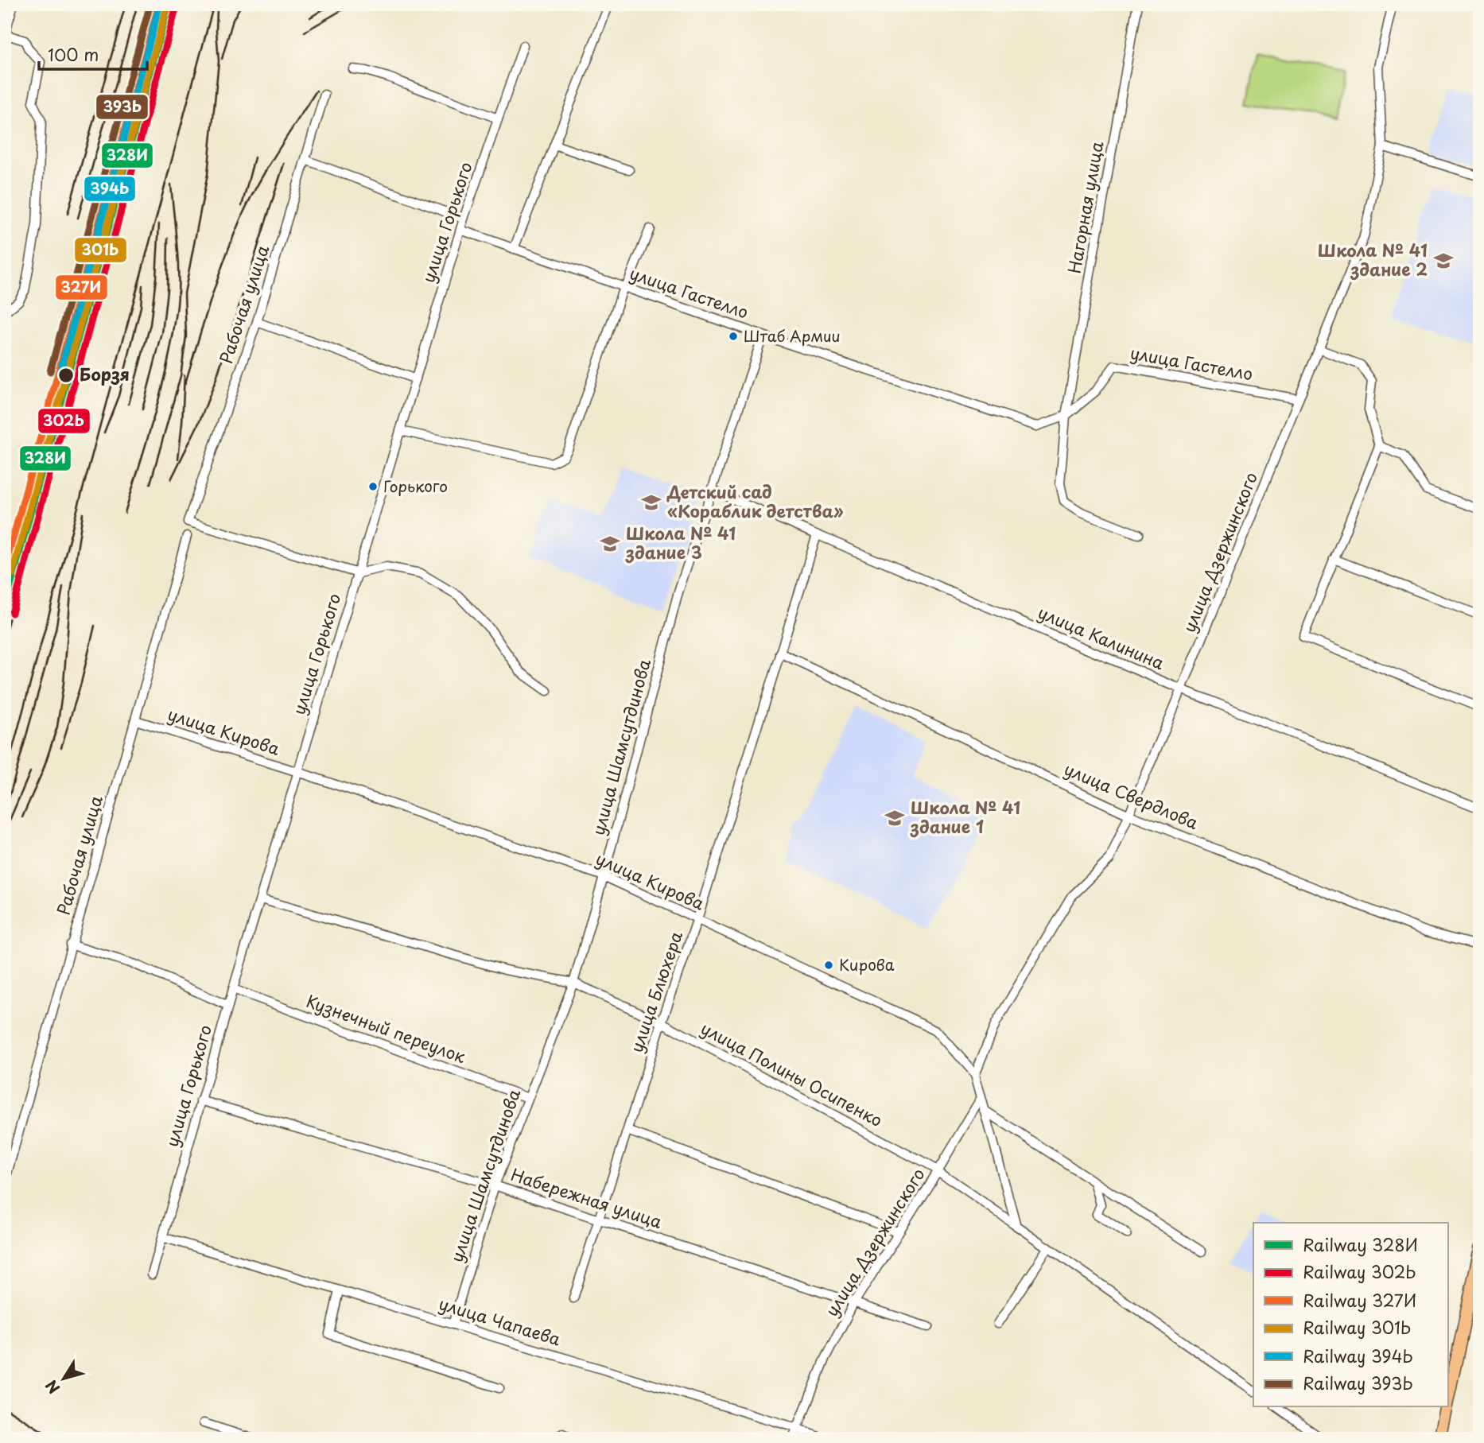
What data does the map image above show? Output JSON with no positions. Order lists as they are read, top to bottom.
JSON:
{
  "streets": {
    "street": [
      "Нагорная улица",
      "улица Горького",
      "улица Гастелло",
      "Рабочая улица",
      "улица Дзержинского",
      "улица Калинина",
      "улица Кирова",
      "улица Шамсутдинова",
      "улица Свердлова",
      "улица Блюхера",
      "Кузнечный переулок",
      "улица Полины Осипенко",
      "Набережная улица",
      "улица Чапаева"
    ]
  },
  "crossings": [
    ["Нагорная улица", "улица Гастелло"],
    ["улица Горького", "улица Гастелло"],
    ["улица Горького", "Рабочая улица"],
    ["улица Горького", "улица Кирова"],
    ["улица Горького", "Кузнечный переулок"],
    ["улица Горького", "улица Полины Осипенко"],
    ["улица Горького", "Набережная улица"],
    ["улица Горького", "улица Чапаева"],
    ["улица Гастелло", "улица Дзержинского"],
    ["улица Гастелло", "улица Шамсутдинова"],
    ["Рабочая улица", "улица Кирова"],
    ["улица Дзержинского", "улица Калинина"],
    ["улица Дзержинского", "улица Кирова"],
    ["улица Дзержинского", "улица Свердлова"],
    ["улица Дзержинского", "улица Полины Осипенко"],
    ["улица Дзержинского", "Набережная улица"],
    ["улица Дзержинского", "улица Чапаева"],
    ["улица Калинина", "улица Шамсутдинова"],
    ["улица Калинина", "улица Блюхера"],
    ["улица Кирова", "улица Шамсутдинова"],
    ["улица Кирова", "улица Блюхера"],
    ["улица Кирова", "улица Полины Осипенко"],
    ["улица Шамсутдинова", "Кузнечный переулок"],
    ["улица Шамсутдинова", "улица Полины Осипенко"],
    ["улица Шамсутдинова", "Набережная улица"],
    ["улица Шамсутдинова", "улица Чапаева"],
    ["улица Свердлова", "улица Блюхера"],
    ["улица Блюхера", "улица Полины Осипенко"],
    ["улица Блюхера", "Набережная улица"]
  ],
  "places": {
    "school or university": [
      "Школа № 41 здание 2",
      "Детский сад «Кораблик детства»",
      "Школа № 41 здание 3",
      "Школа № 41 здание 1"
    ],
    "other": [
      "Штаб Армии",
      "Борзя",
      "Горького",
      "Кирова"
    ]
  },
  "lines": [
    "rail line 328И",
    "rail line 327И",
    "rail line 394Ь",
    "rail line 393Ь",
    "rail line 302Ь",
    "rail line 301Ь"
  ],
  "legend": [
    "Railway 328И",
    "Railway 302Ь",
    "Railway 327И",
    "Railway 301Ь",
    "Railway 394Ь",
    "Railway 393Ь"
  ],
  "scale_bar": "100 m",
  "north": "bottom left"
}
